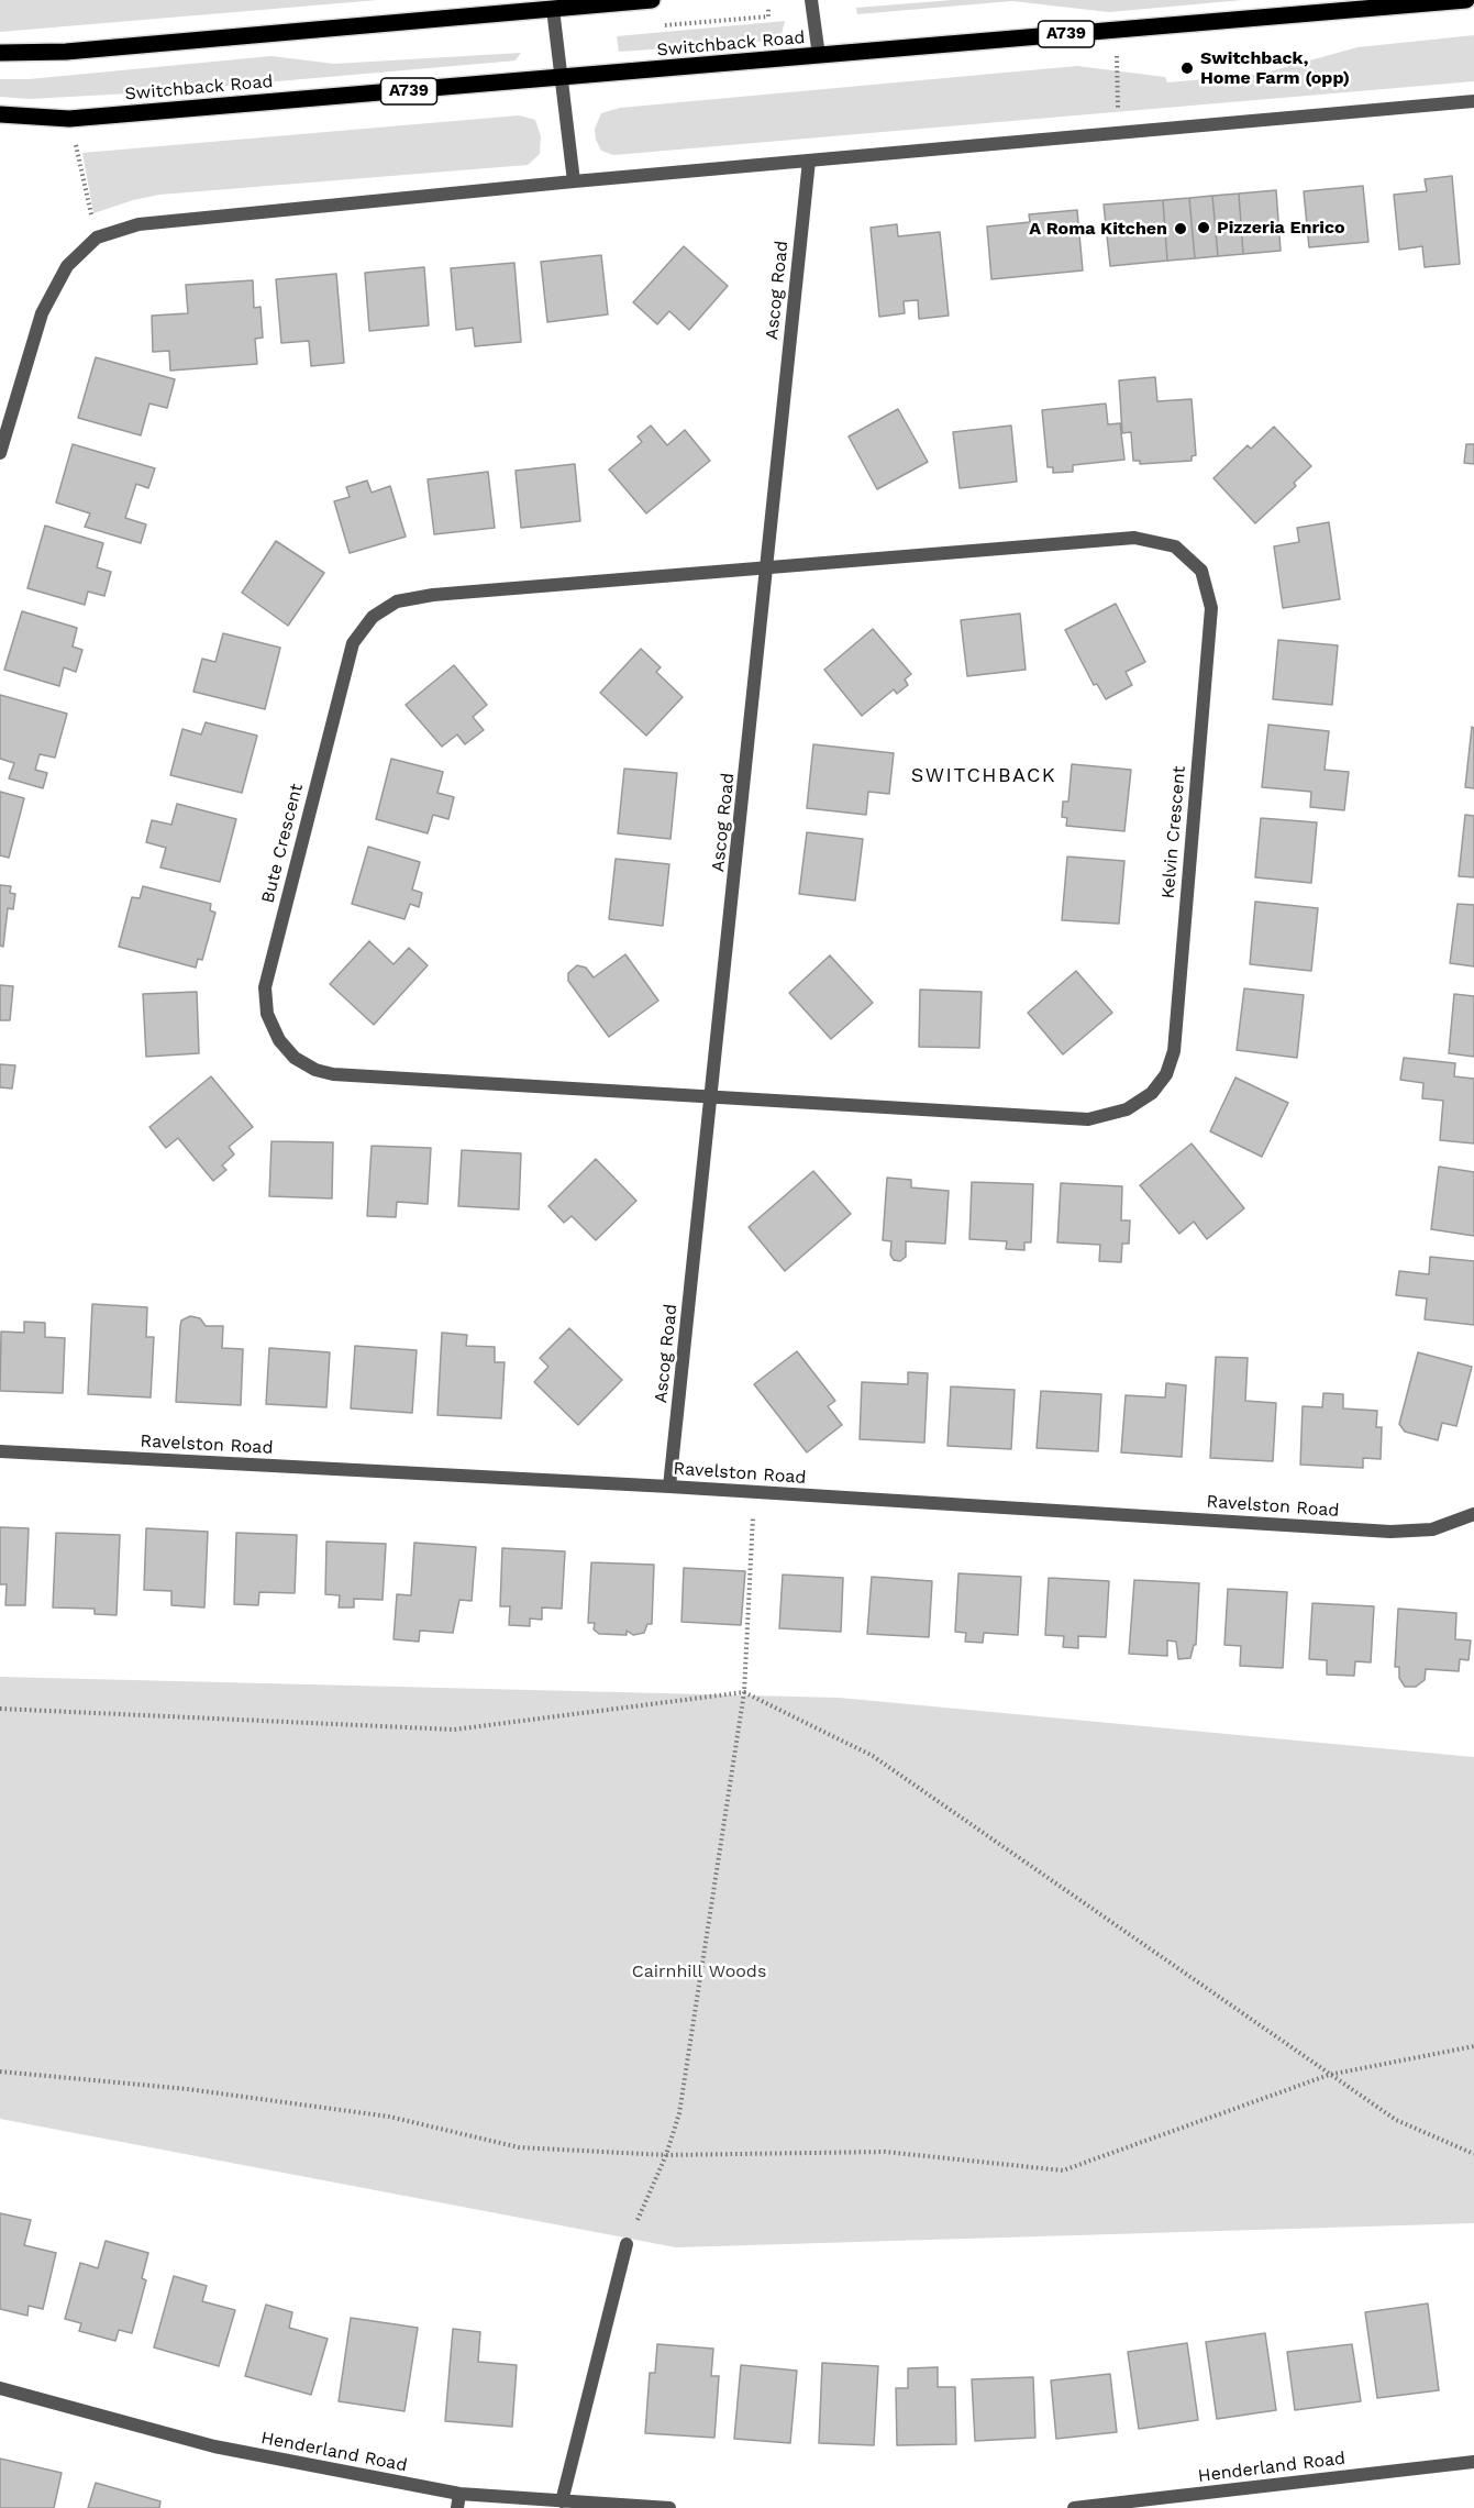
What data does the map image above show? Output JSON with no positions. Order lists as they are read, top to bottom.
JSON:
{
  "streets": {
    "main road": ["A739", "Switchback Road"],
    "street": [
      "Ascog Road",
      "Kelvin Crescent",
      "Bute Crescent",
      "Ravelston Road",
      "Henderland Road"
    ]
  },
  "crossings": [
    ["Ascog Road", "Kelvin Crescent"],
    ["Ascog Road", "Bute Crescent"],
    ["Ascog Road", "Ravelston Road"],
    ["Kelvin Crescent", "Bute Crescent"]
  ],
  "districts": ["SWITCHBACK"],
  "parks": ["Cairnhill Woods"],
  "places": ["Switchback, Home Farm (opp)", "Pizzeria Enrico", "A Roma Kitchen"]
}
